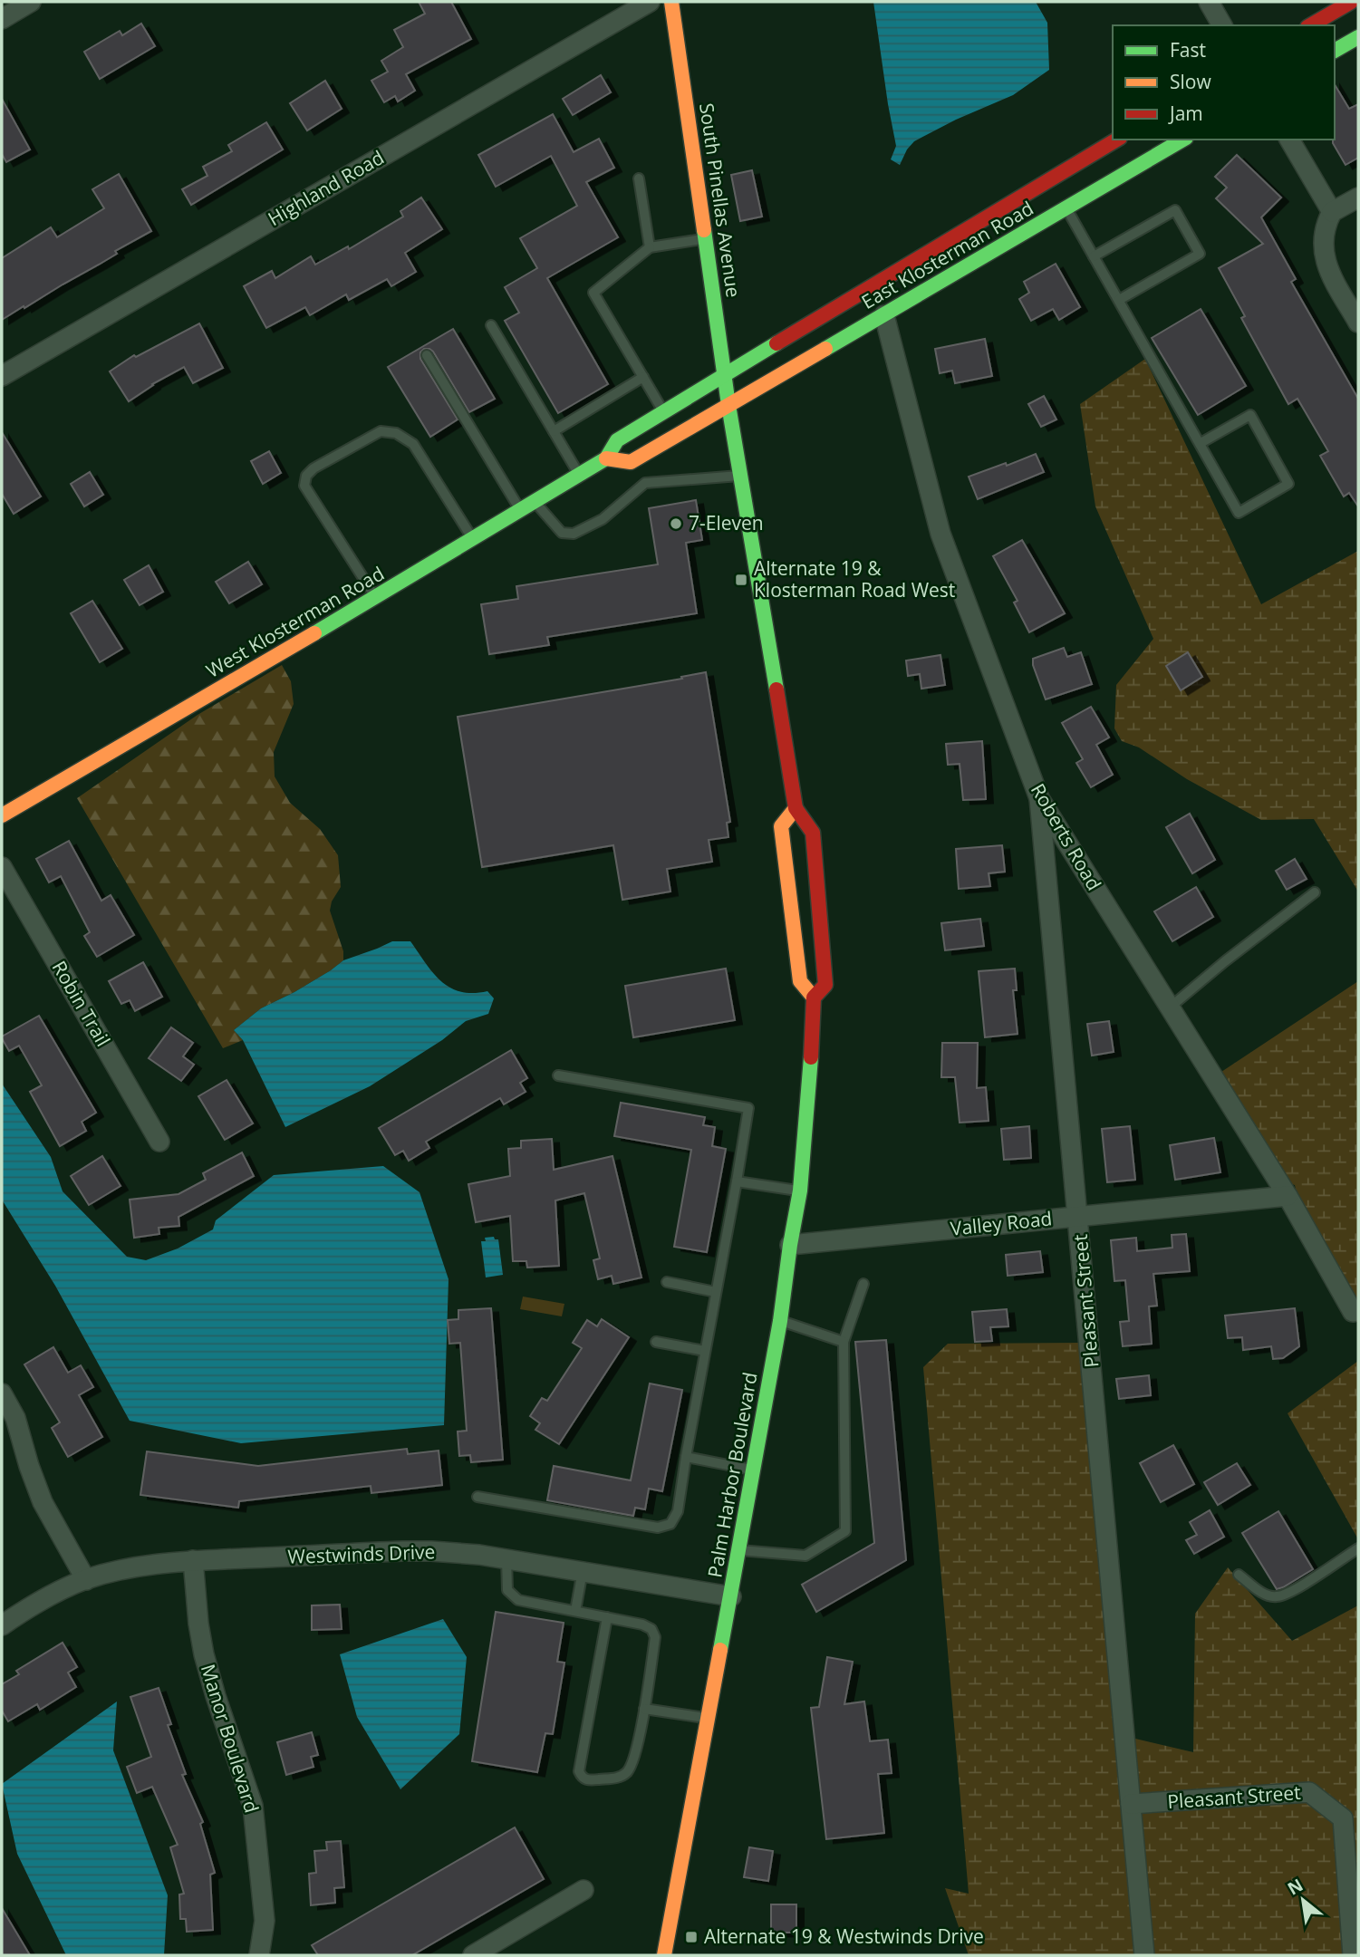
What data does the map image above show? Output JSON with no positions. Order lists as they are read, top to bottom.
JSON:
{
  "streets": {
    "main road": [
      "South Pinellas Avenue",
      "East Klosterman Road",
      "West Klosterman Road",
      "Palm Harbor Boulevard"
    ],
    "street": [
      "Highland Road",
      "Roberts Road",
      "Robin Trail",
      "Valley Road",
      "Pleasant Street",
      "Westwinds Drive",
      "Manor Boulevard"
    ]
  },
  "crossings": [
    ["South Pinellas Avenue", "East Klosterman Road"],
    ["South Pinellas Avenue", "West Klosterman Road"],
    ["South Pinellas Avenue", "Palm Harbor Boulevard"],
    ["East Klosterman Road", "West Klosterman Road"],
    ["East Klosterman Road", "Roberts Road"],
    ["East Klosterman Road", "Palm Harbor Boulevard"],
    ["Roberts Road", "Valley Road"],
    ["Roberts Road", "Pleasant Street"],
    ["Valley Road", "Pleasant Street"],
    ["Valley Road", "Palm Harbor Boulevard"],
    ["Palm Harbor Boulevard", "Westwinds Drive"],
    ["Westwinds Drive", "Manor Boulevard"]
  ],
  "places": {
    "other": ["7-Eleven"],
    "transit": ["Alternate 19 & Klosterman Road West", "Alternate 19 & Westwinds Drive"]
  },
  "legend": ["Fast", "Slow", "Jam"],
  "north": "top left"
}
